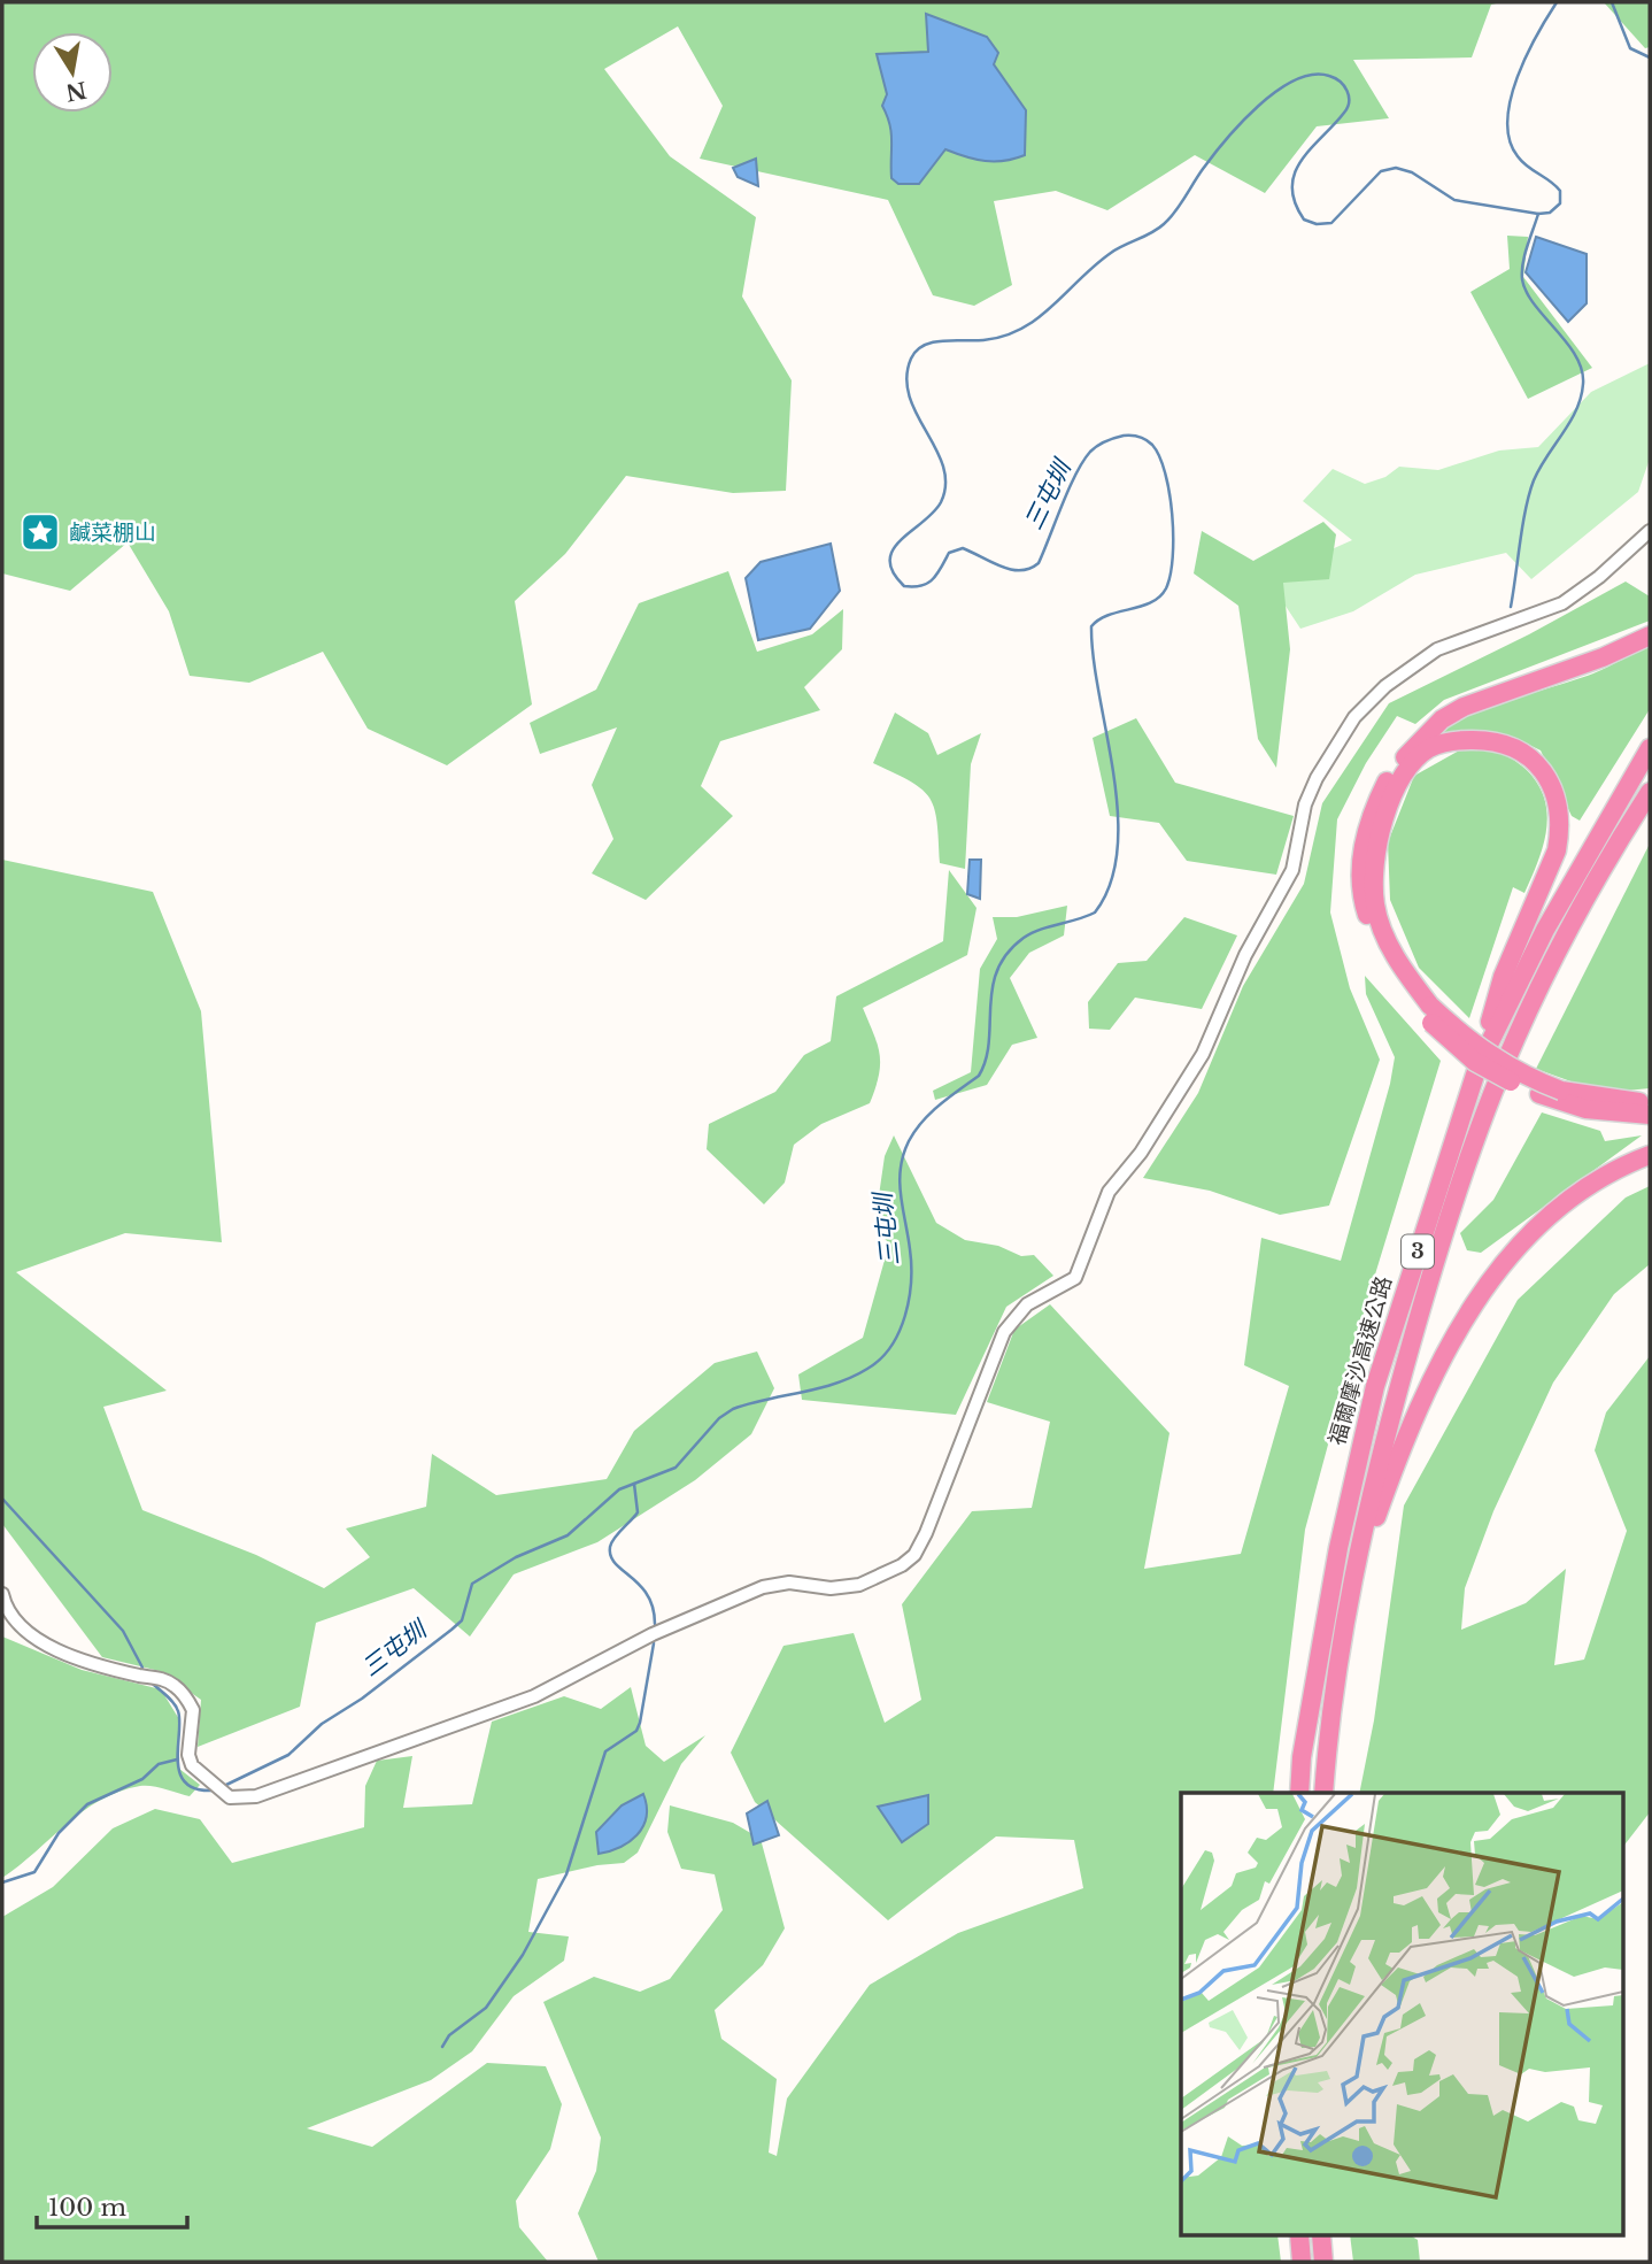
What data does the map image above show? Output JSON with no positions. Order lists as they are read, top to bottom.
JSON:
{
  "streets": {
    "highway": ["3", "福爾摩沙高速公路"]
  },
  "water": ["三屯圳"],
  "places": {
    "place": ["鹹菜棚山"]
  },
  "scale_bar": "100 m",
  "north": "bottom"
}
